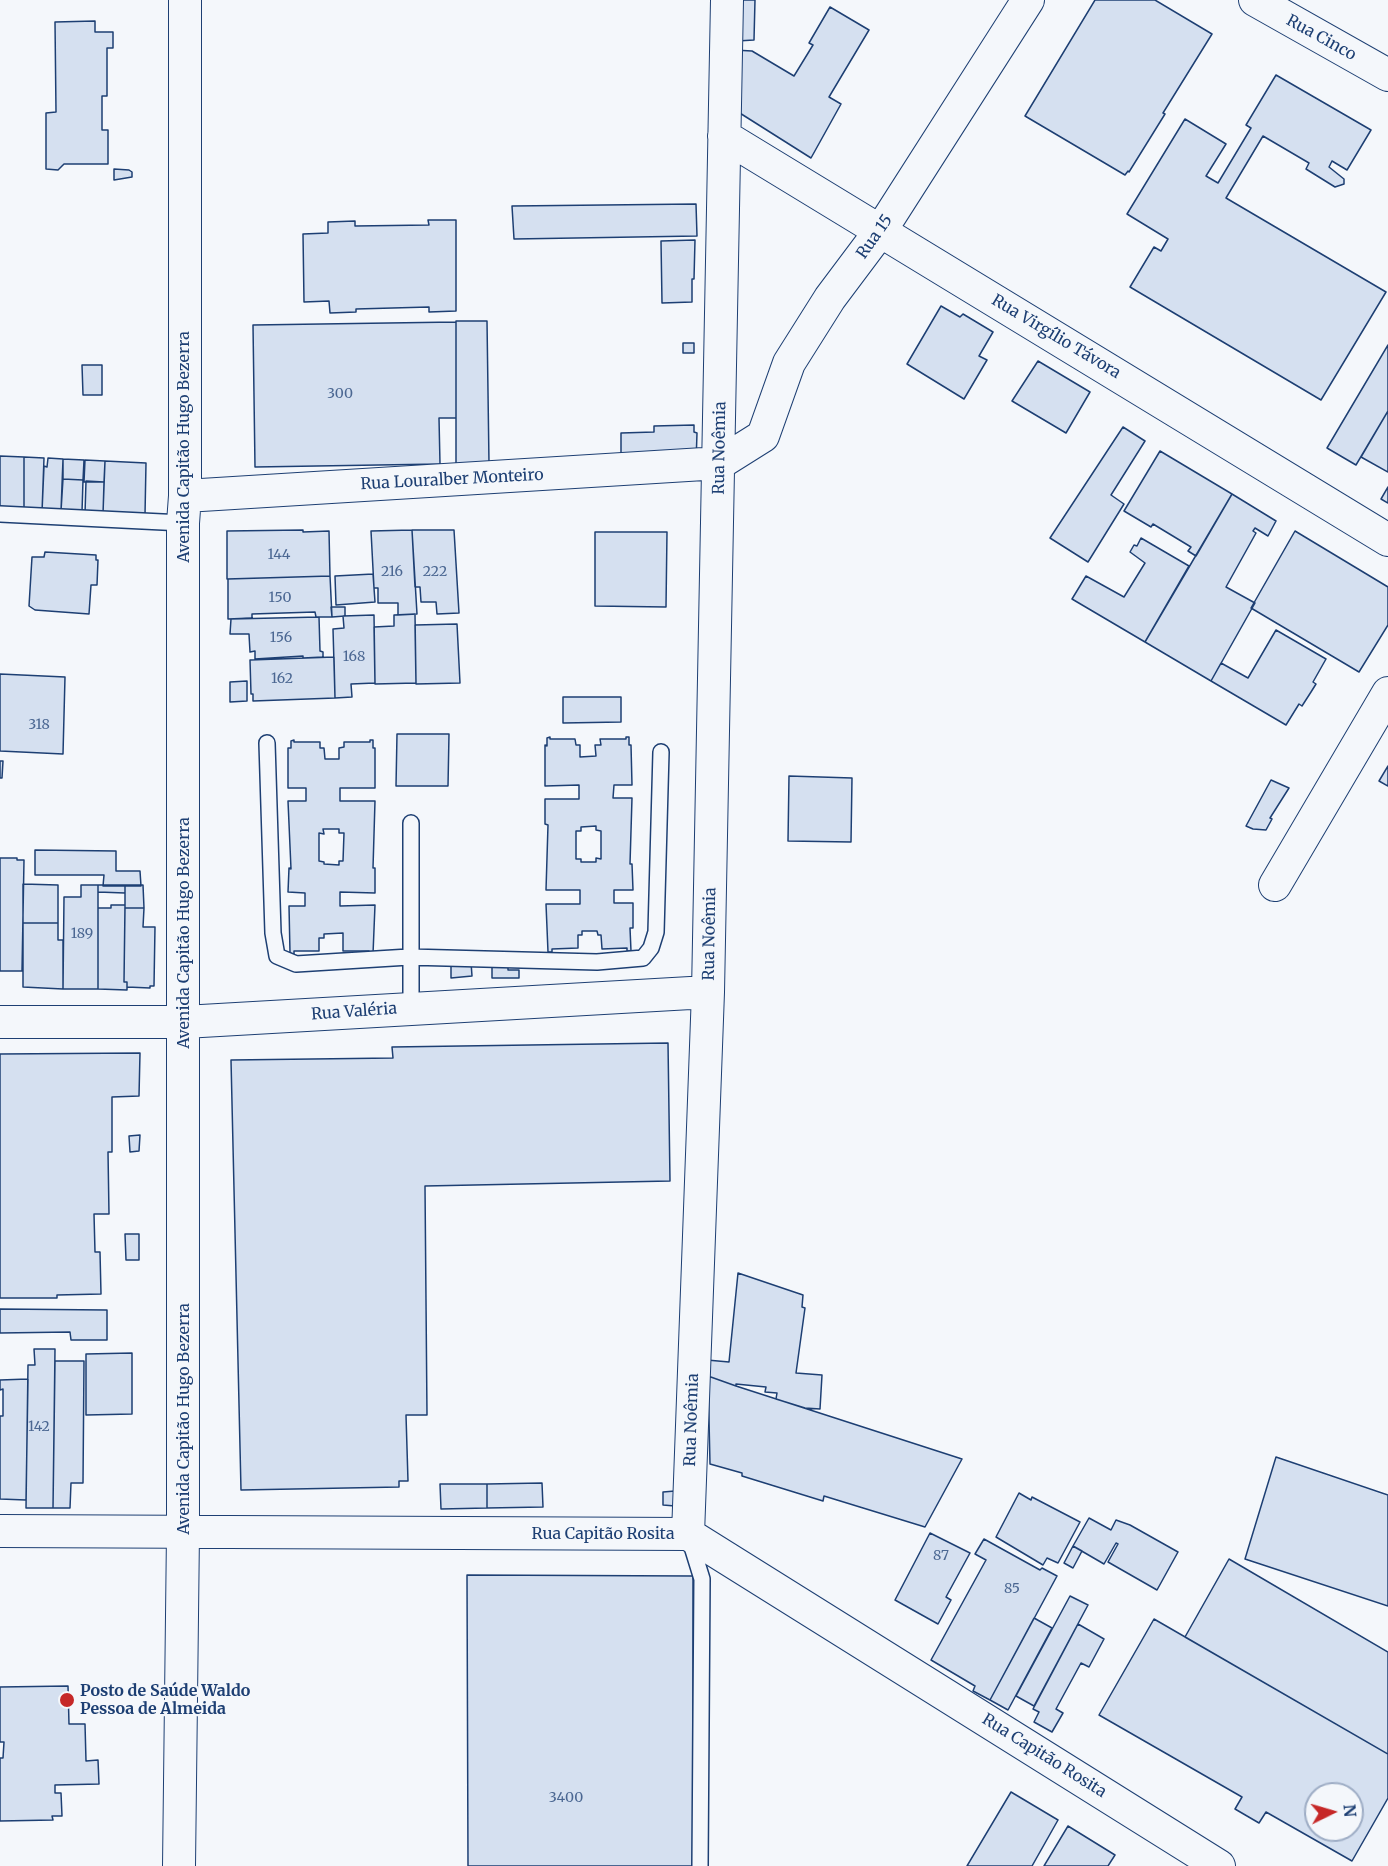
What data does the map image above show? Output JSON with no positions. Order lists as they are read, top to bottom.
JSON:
{
  "streets": {
    "street": [
      "Rua Cinco",
      "Rua 15",
      "Rua Virgílio Távora",
      "Avenida Capitão Hugo Bezerra",
      "Rua Noêmia",
      "Rua Louralber Monteiro",
      "Rua Valéria",
      "Rua Capitão Rosita"
    ]
  },
  "crossings": [
    ["Rua 15", "Rua Virgílio Távora"],
    ["Rua 15", "Rua Noêmia"],
    ["Rua 15", "Rua Louralber Monteiro"],
    ["Rua Virgílio Távora", "Rua Noêmia"],
    ["Avenida Capitão Hugo Bezerra", "Rua Louralber Monteiro"],
    ["Avenida Capitão Hugo Bezerra", "Rua Valéria"],
    ["Avenida Capitão Hugo Bezerra", "Rua Capitão Rosita"],
    ["Rua Noêmia", "Rua Louralber Monteiro"],
    ["Rua Noêmia", "Rua Valéria"],
    ["Rua Noêmia", "Rua Capitão Rosita"]
  ],
  "places": ["Posto de Saúde Waldo Pessoa de Almeida"],
  "house_numbers": [
    "300",
    "144",
    "216",
    "222",
    "150",
    "156",
    "168",
    "162",
    "318",
    "189",
    "142",
    "87",
    "85",
    "3400"
  ],
  "north": "right"
}
